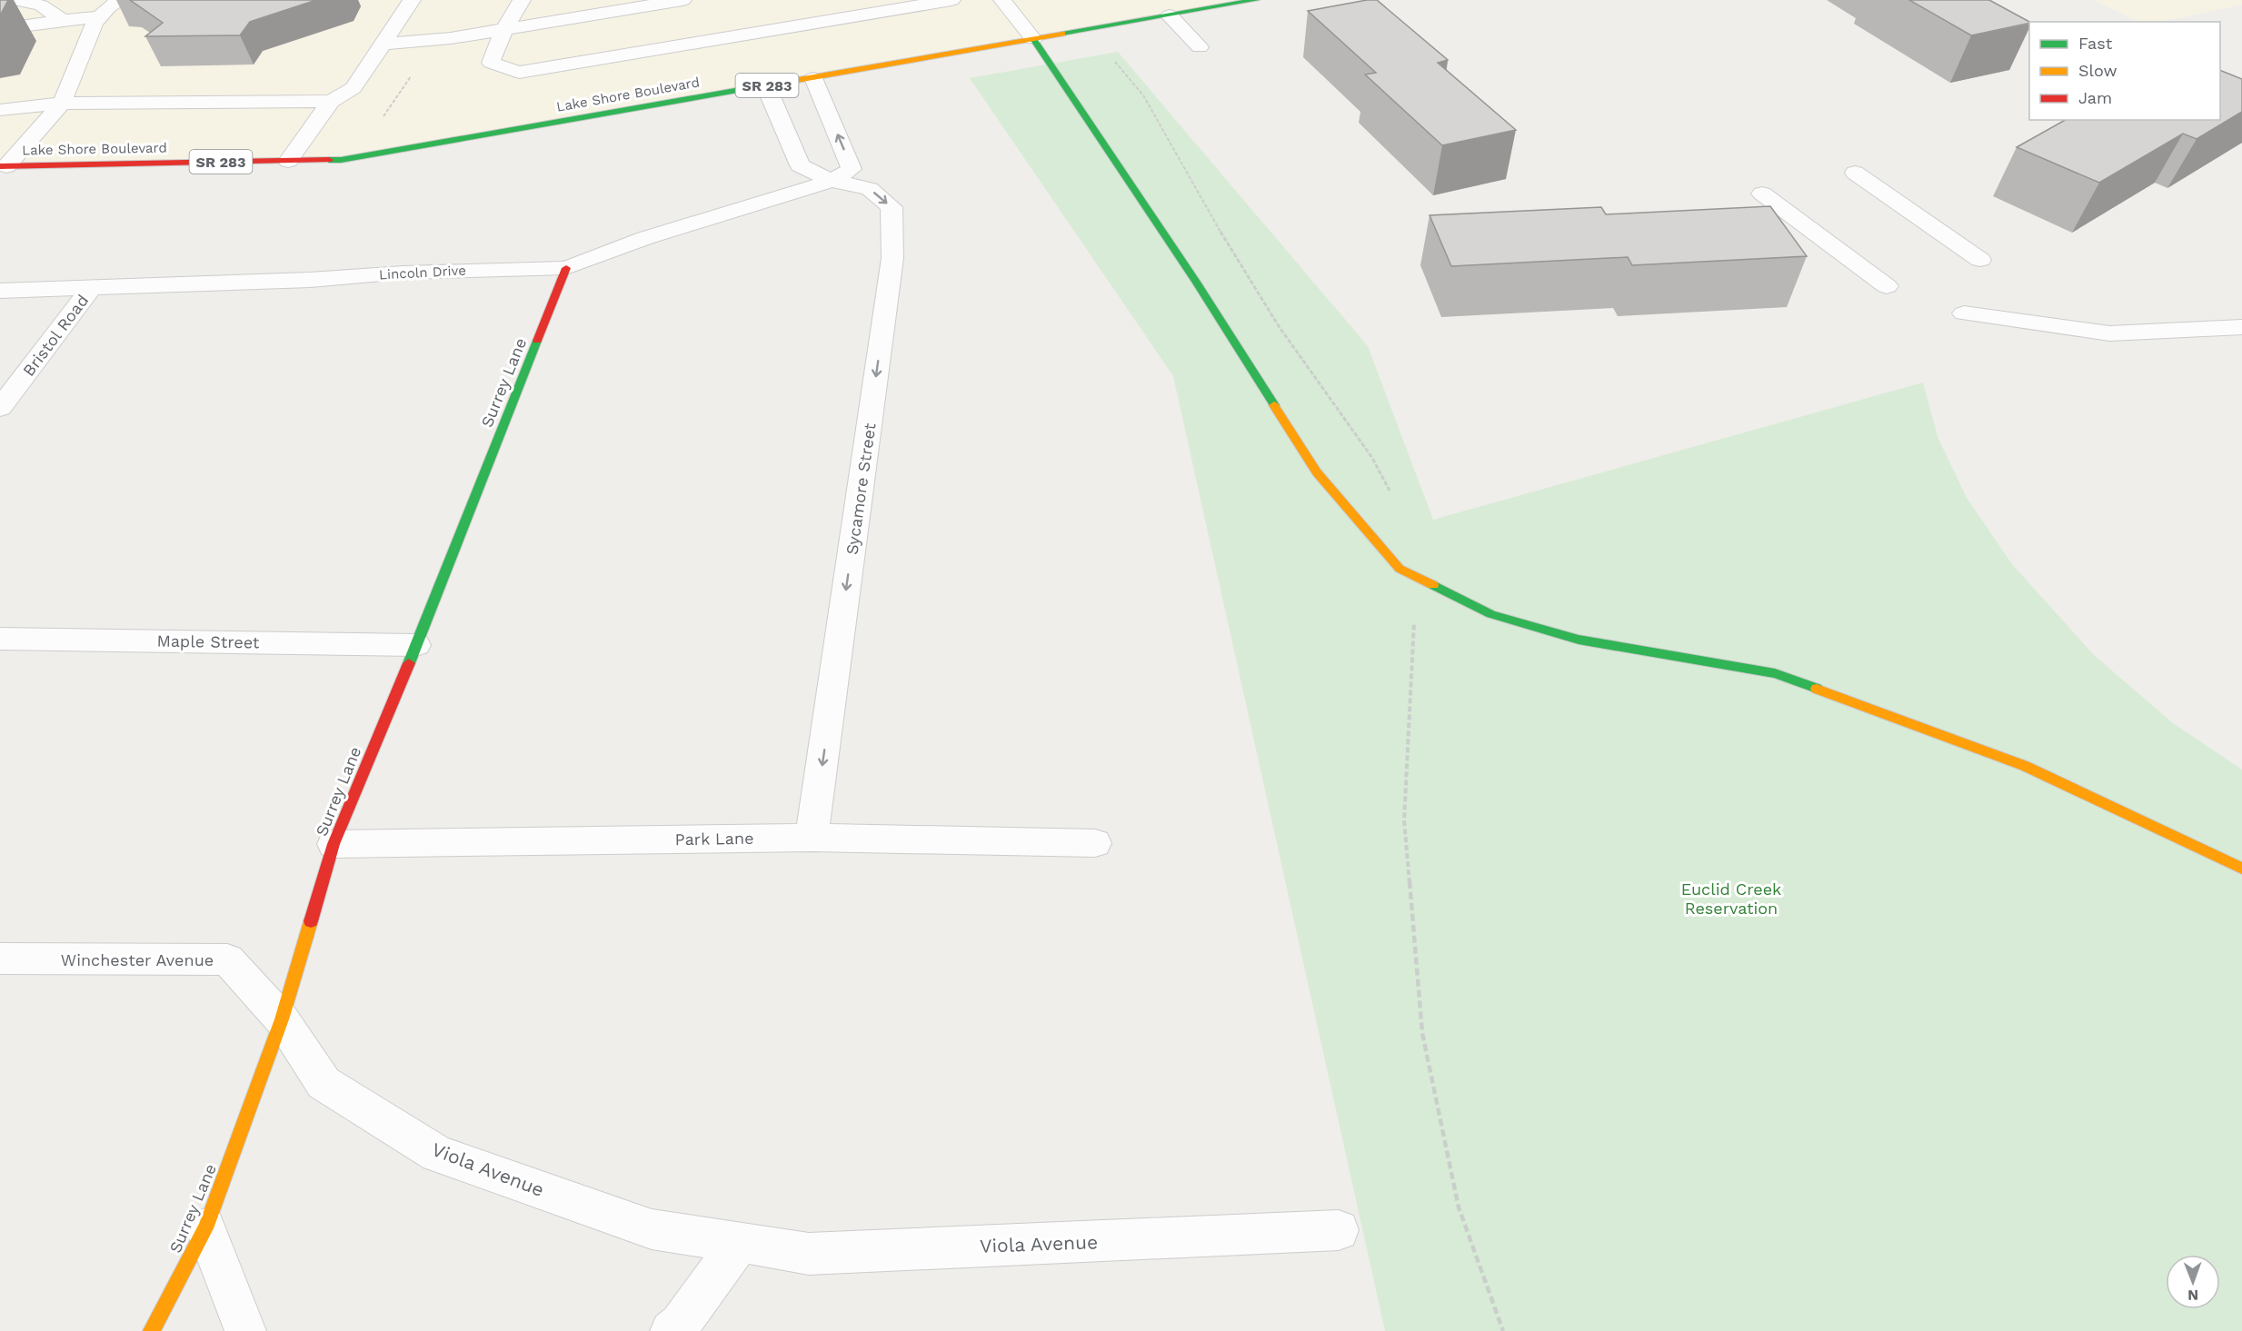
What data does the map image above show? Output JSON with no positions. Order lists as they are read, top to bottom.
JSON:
{
  "streets": {
    "street": [
      "SR 283",
      "Lake Shore Boulevard",
      "Lincoln Drive",
      "Bristol Road",
      "Surrey Lane",
      "Sycamore Street",
      "Maple Street",
      "Park Lane",
      "Winchester Avenue",
      "Viola Avenue"
    ]
  },
  "crossings": [
    ["Lake Shore Boulevard", "Sycamore Street"],
    ["Lincoln Drive", "Bristol Road"],
    ["Lincoln Drive", "Surrey Lane"],
    ["Lincoln Drive", "Sycamore Street"],
    ["Surrey Lane", "Maple Street"],
    ["Surrey Lane", "Park Lane"],
    ["Surrey Lane", "Winchester Avenue"],
    ["Surrey Lane", "Viola Avenue"],
    ["Sycamore Street", "Park Lane"],
    ["Winchester Avenue", "Viola Avenue"]
  ],
  "one_way": ["Sycamore Street"],
  "parks": ["Euclid Creek Reservation"],
  "legend": ["Fast", "Slow", "Jam"],
  "north": "bottom"
}
